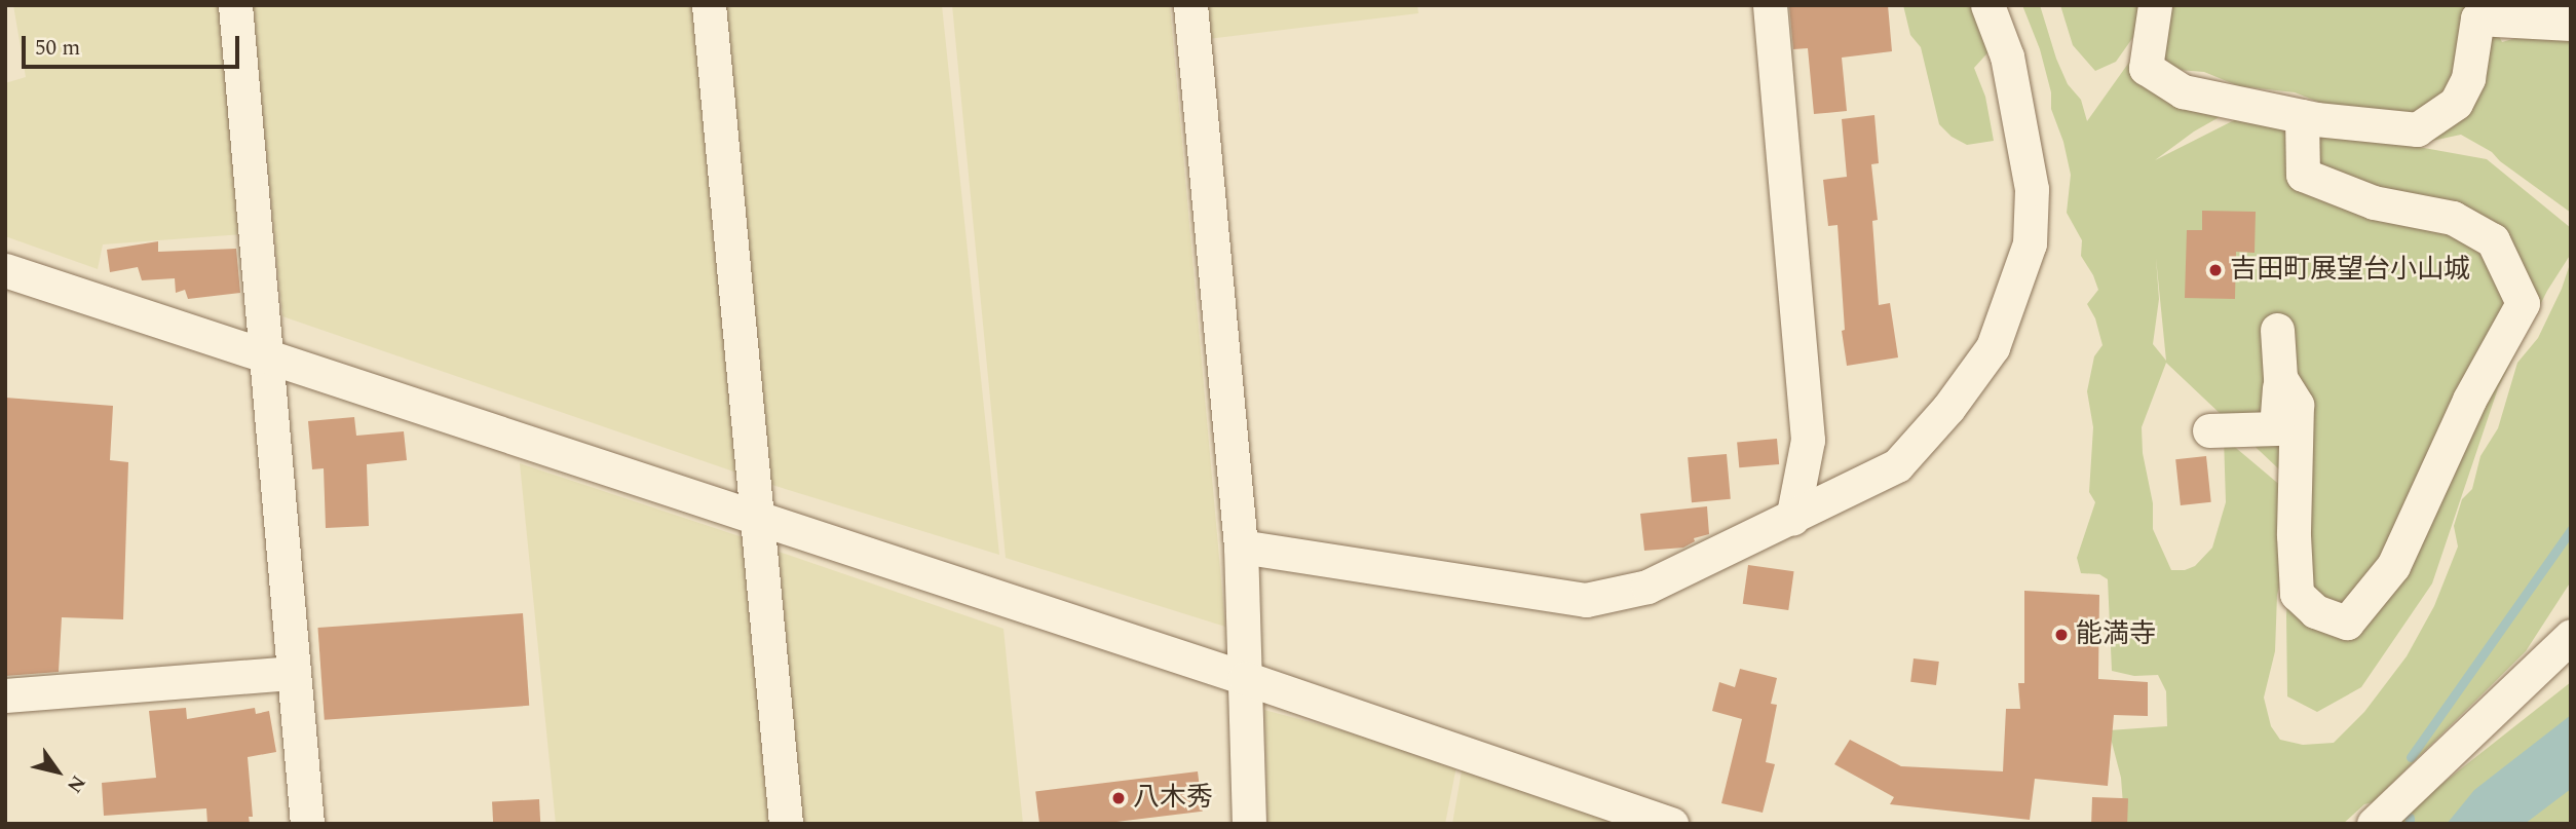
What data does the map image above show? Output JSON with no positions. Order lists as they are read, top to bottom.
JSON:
{
  "places": ["吉田町展望台小山城", "能満寺", "八木秀"],
  "scale_bar": "50 m",
  "north": "bottom right"
}
